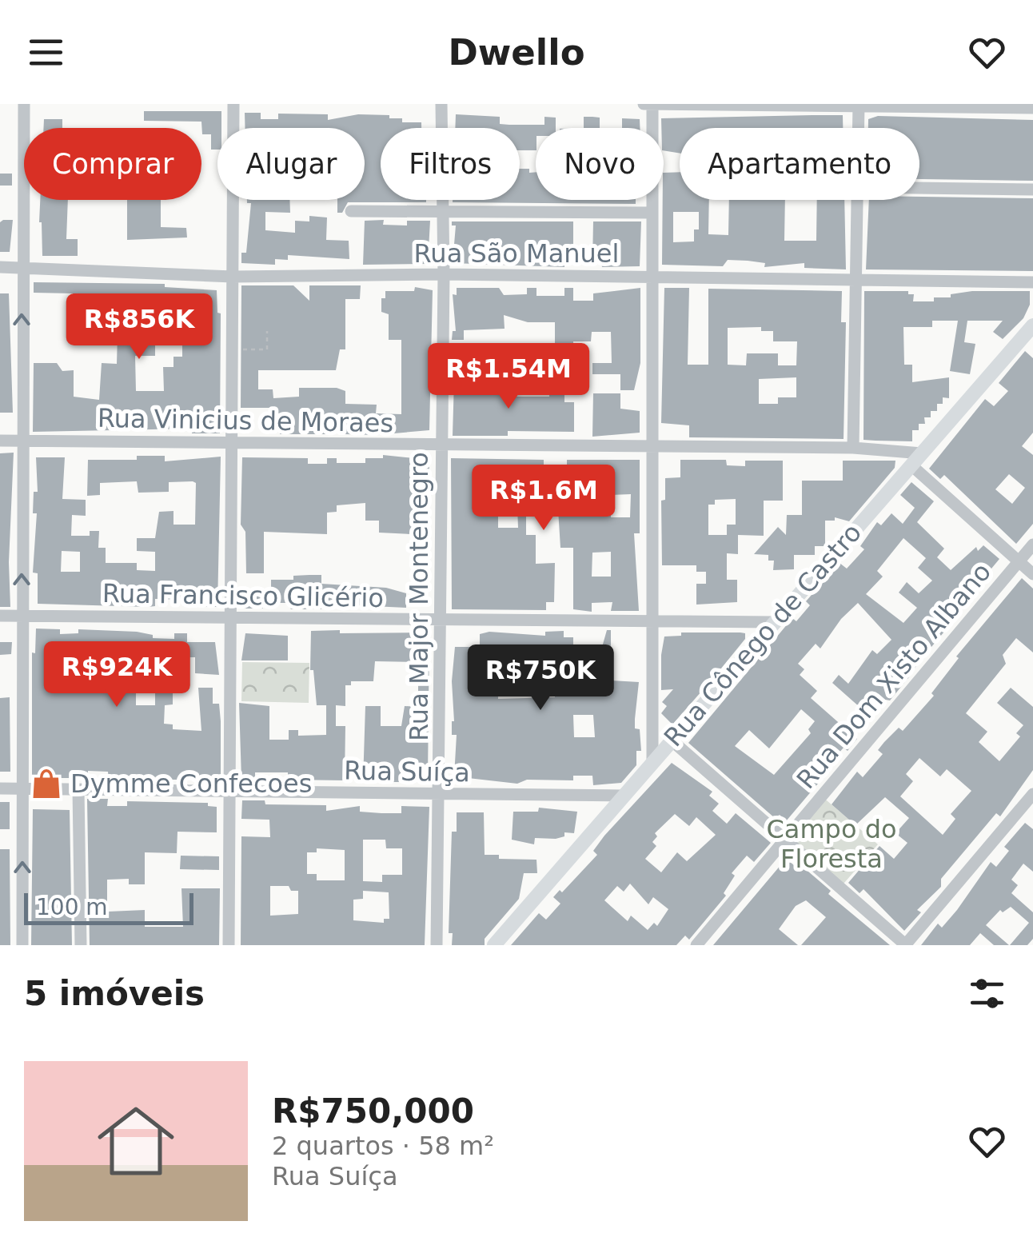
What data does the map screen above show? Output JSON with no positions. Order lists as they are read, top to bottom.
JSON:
{
  "streets": {
    "main road": ["Rua Cônego de Castro"],
    "street": [
      "Rua São Manuel",
      "Rua Vinicius de Moraes",
      "Rua Francisco Glicério",
      "Rua Major Montenegro",
      "Rua Dom Xisto Albano",
      "Rua Suíça"
    ]
  },
  "crossings": [
    ["Rua São Manuel", "Rua Major Montenegro"],
    ["Rua Vinicius de Moraes", "Rua Major Montenegro"],
    ["Rua Vinicius de Moraes", "Rua Cônego de Castro"],
    ["Rua Francisco Glicério", "Rua Major Montenegro"],
    ["Rua Francisco Glicério", "Rua Cônego de Castro"],
    ["Rua Major Montenegro", "Rua Suíça"],
    ["Rua Cônego de Castro", "Rua Suíça"]
  ],
  "parks": ["Campo do Floresta"],
  "places": {
    "shop": ["Dymme Confecoes"]
  },
  "scale_bar": "100 m",
  "page": {
    "header": "Dwello",
    "chip": [
      "Comprar",
      "Alugar",
      "Filtros",
      "Novo",
      "Apartamento"
    ],
    "price": [
      "R$856K",
      "R$1.54M",
      "R$1.6M",
      "R$924K",
      "R$750K"
    ],
    "scale": "100 m",
    "heading": "5 imóveis",
    "list": [
      {
        "name": "R$750,000",
        "note": "2 quartos · 58 m² · Rua Suíça"
      }
    ]
  }
}
